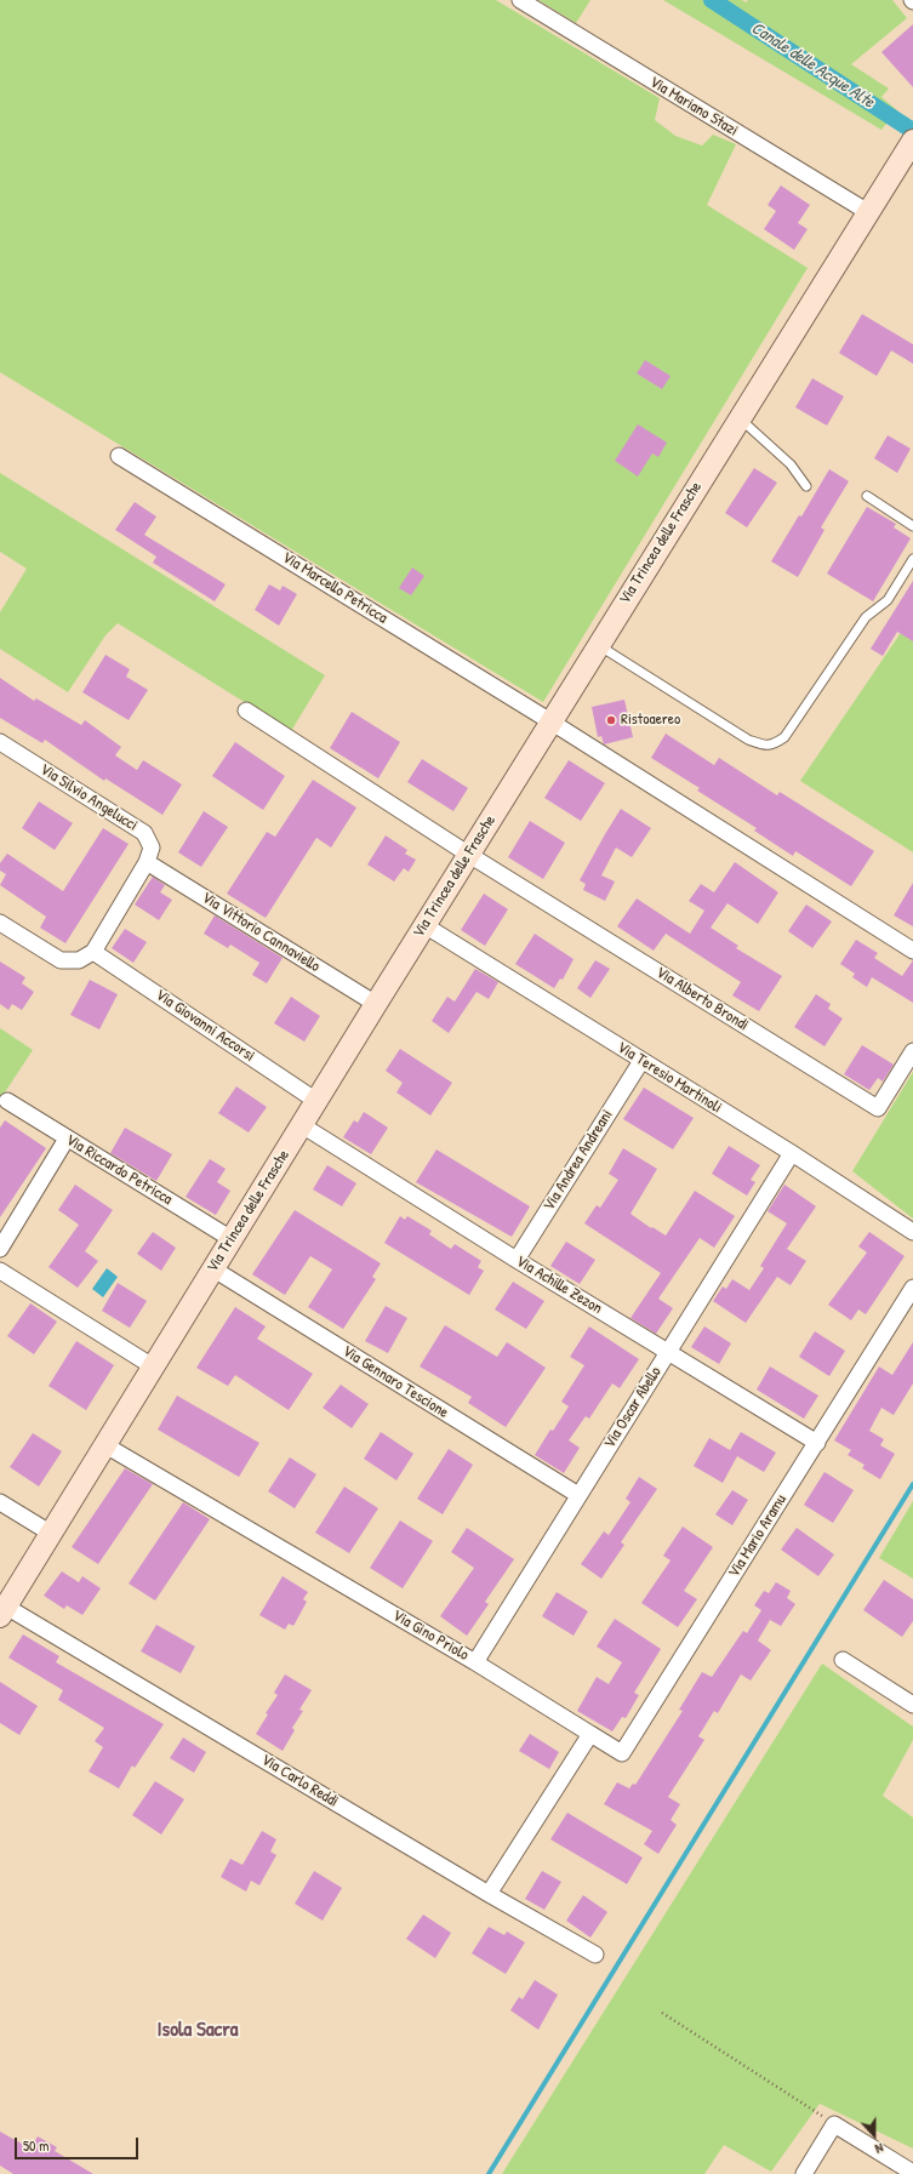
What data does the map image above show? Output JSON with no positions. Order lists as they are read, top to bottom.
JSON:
{
  "streets": {
    "street": [
      "Via Mariano Stazi",
      "Via Trincea delle Frasche",
      "Via Marcello Petricca",
      "Via Silvio Angelucci",
      "Via Vittorio Cannaviello",
      "Via Alberto Brondi",
      "Via Giovanni Accorsi",
      "Via Teresio Martinoli",
      "Via Andrea Andreani",
      "Via Riccardo Petricca",
      "Via Achille Zezon",
      "Via Gennaro Tescione",
      "Via Oscar Abello",
      "Via Mario Aramu",
      "Via Gino Priolo",
      "Via Carlo Reddi"
    ]
  },
  "crossings": [
    ["Via Mariano Stazi", "Via Trincea delle Frasche"],
    ["Via Trincea delle Frasche", "Via Marcello Petricca"],
    ["Via Trincea delle Frasche", "Via Vittorio Cannaviello"],
    ["Via Trincea delle Frasche", "Via Alberto Brondi"],
    ["Via Trincea delle Frasche", "Via Giovanni Accorsi"],
    ["Via Trincea delle Frasche", "Via Teresio Martinoli"],
    ["Via Trincea delle Frasche", "Via Riccardo Petricca"],
    ["Via Trincea delle Frasche", "Via Achille Zezon"],
    ["Via Trincea delle Frasche", "Via Gennaro Tescione"],
    ["Via Trincea delle Frasche", "Via Gino Priolo"],
    ["Via Trincea delle Frasche", "Via Carlo Reddi"],
    ["Via Silvio Angelucci", "Via Vittorio Cannaviello"],
    ["Via Teresio Martinoli", "Via Andrea Andreani"],
    ["Via Teresio Martinoli", "Via Oscar Abello"],
    ["Via Andrea Andreani", "Via Achille Zezon"],
    ["Via Achille Zezon", "Via Oscar Abello"],
    ["Via Achille Zezon", "Via Mario Aramu"],
    ["Via Gennaro Tescione", "Via Oscar Abello"],
    ["Via Oscar Abello", "Via Gino Priolo"],
    ["Via Mario Aramu", "Via Gino Priolo"]
  ],
  "districts": ["Isola Sacra"],
  "water": ["Canale delle Acque Alte"],
  "places": ["Ristoaereo"],
  "scale_bar": "50 m",
  "north": "bottom"
}
